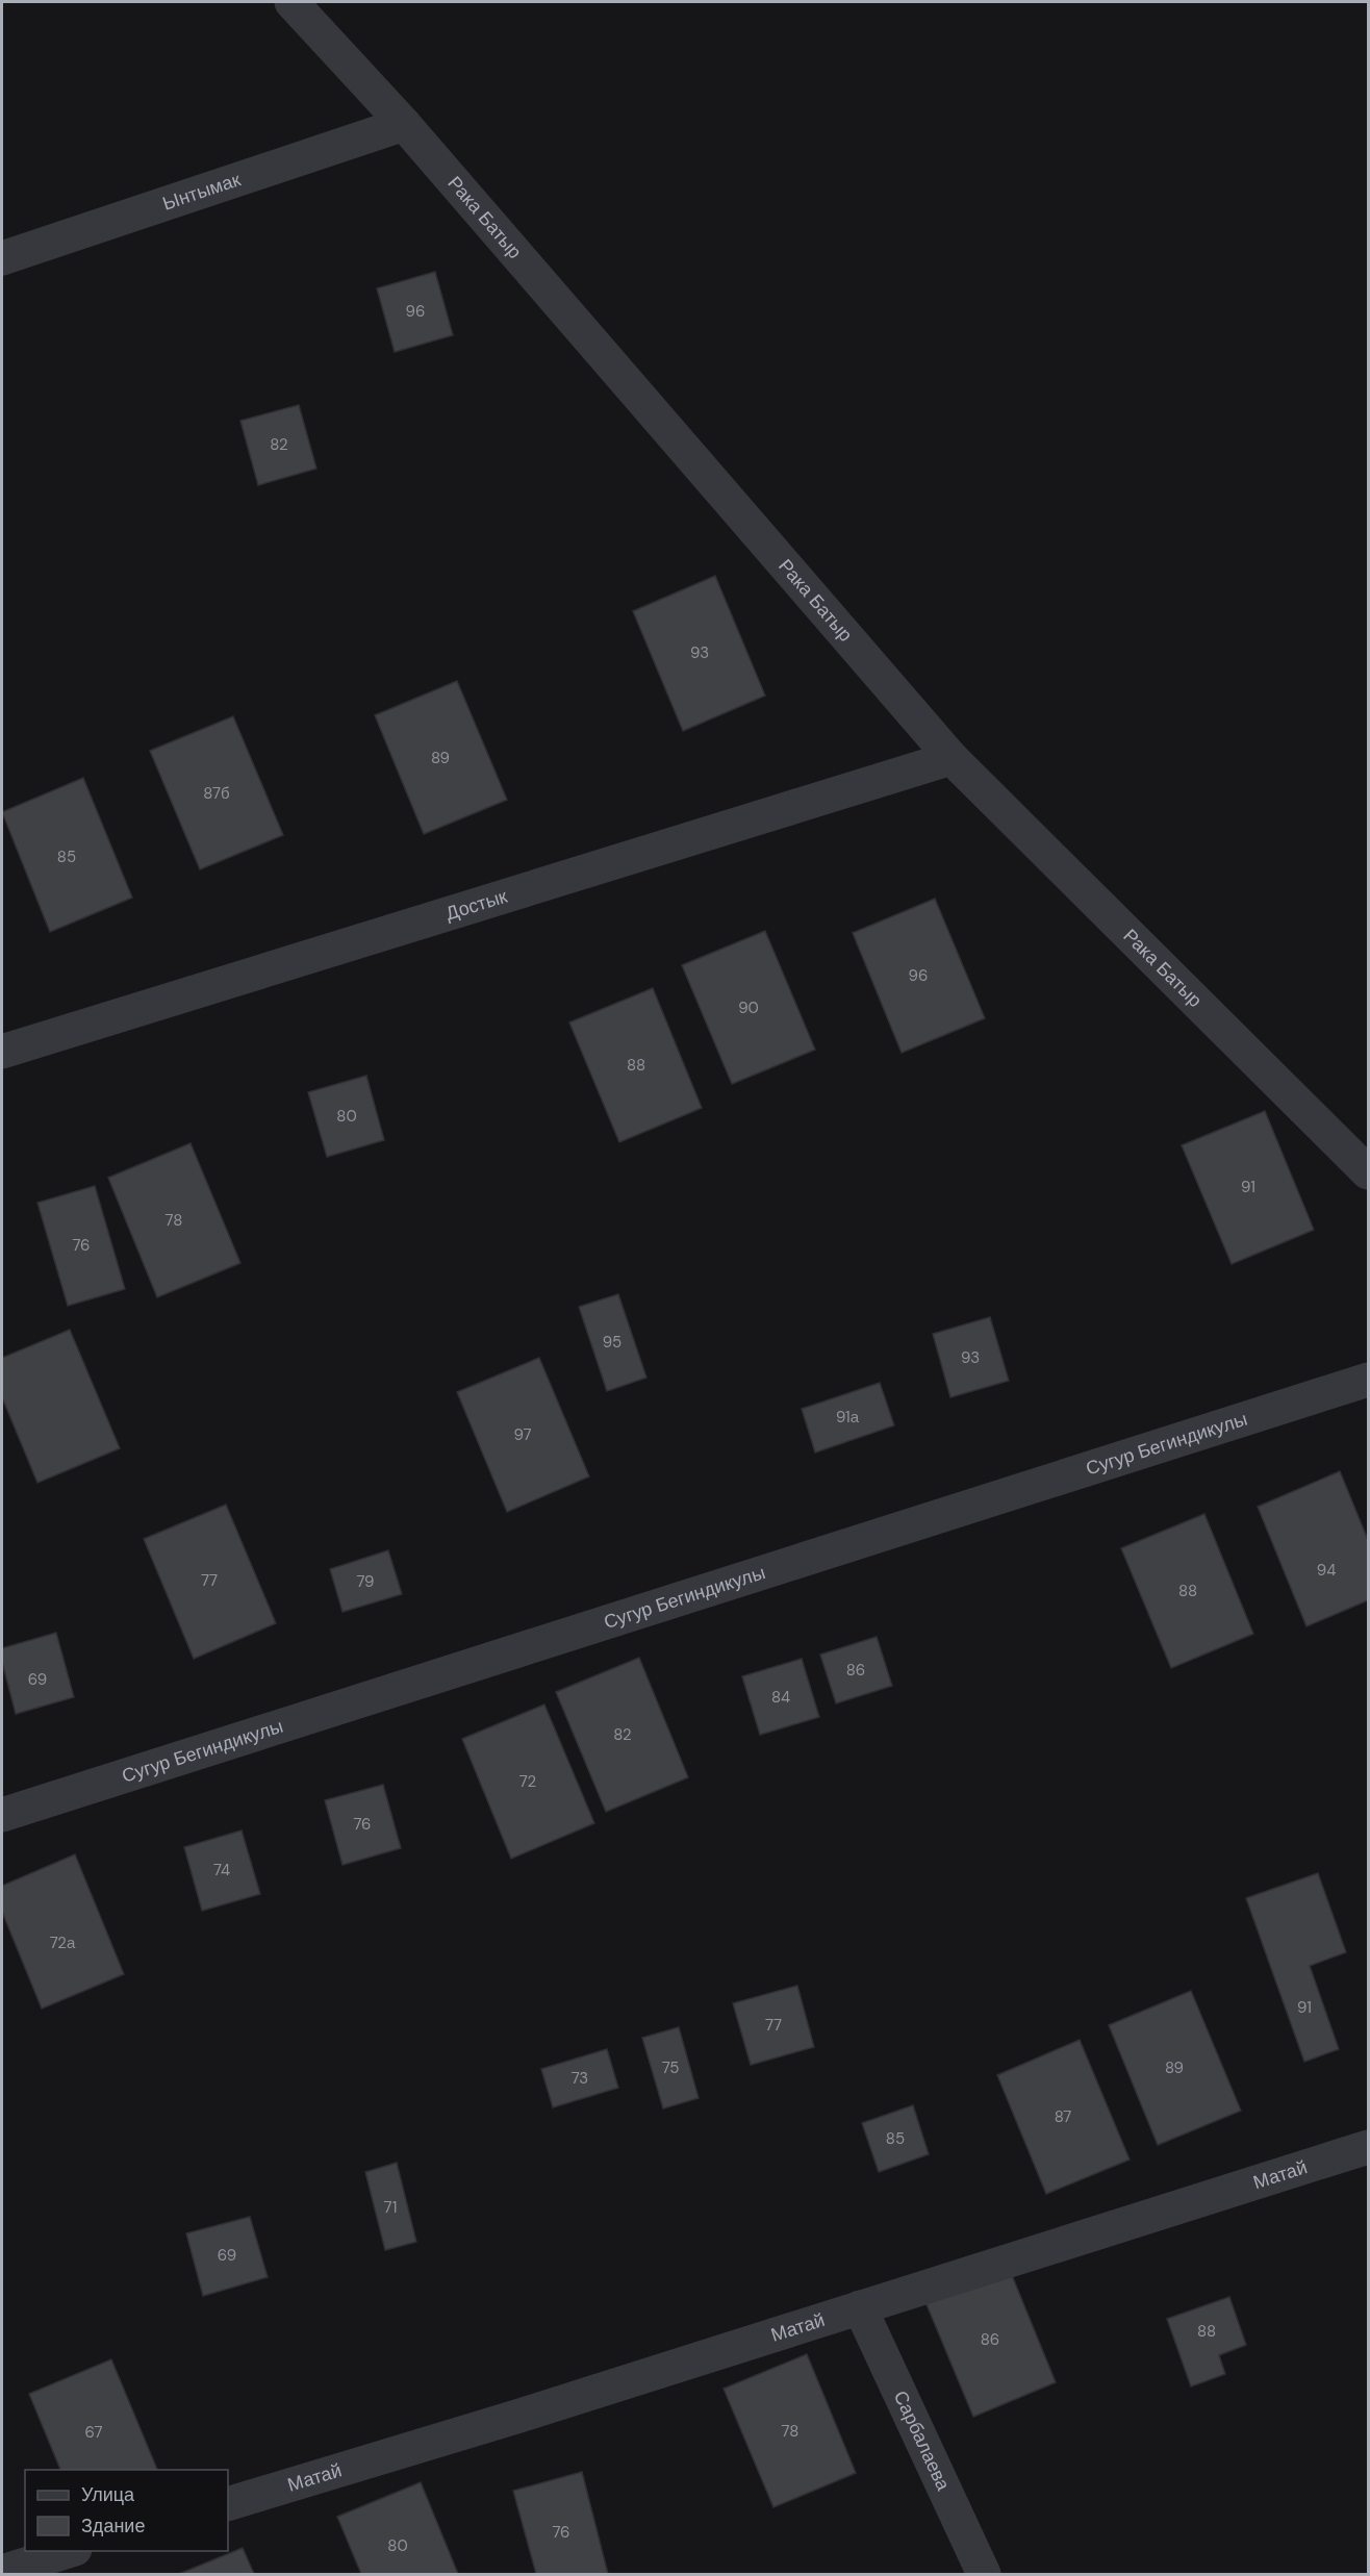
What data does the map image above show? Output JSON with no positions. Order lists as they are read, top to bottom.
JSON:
{
  "streets": {
    "street": [
      "Ынтымак",
      "Рака Батыр",
      "Достык",
      "Сугур Бегиндикулы",
      "Матай",
      "Сарбалаева"
    ]
  },
  "crossings": [
    ["Ынтымак", "Рака Батыр"],
    ["Рака Батыр", "Достык"],
    ["Матай", "Сарбалаева"]
  ],
  "house_numbers": [
    "96",
    "82",
    "93",
    "89",
    "87б",
    "85",
    "96",
    "90",
    "88",
    "80",
    "91",
    "78",
    "76",
    "95",
    "93",
    "91а",
    "97",
    "94",
    "77",
    "79",
    "88",
    "86",
    "69",
    "84",
    "82",
    "72",
    "76",
    "74",
    "72а",
    "91",
    "77",
    "75",
    "89",
    "73",
    "87",
    "85",
    "71",
    "69",
    "88",
    "86",
    "78",
    "67",
    "76",
    "80"
  ],
  "legend": ["Улица", "Здание"]
}
